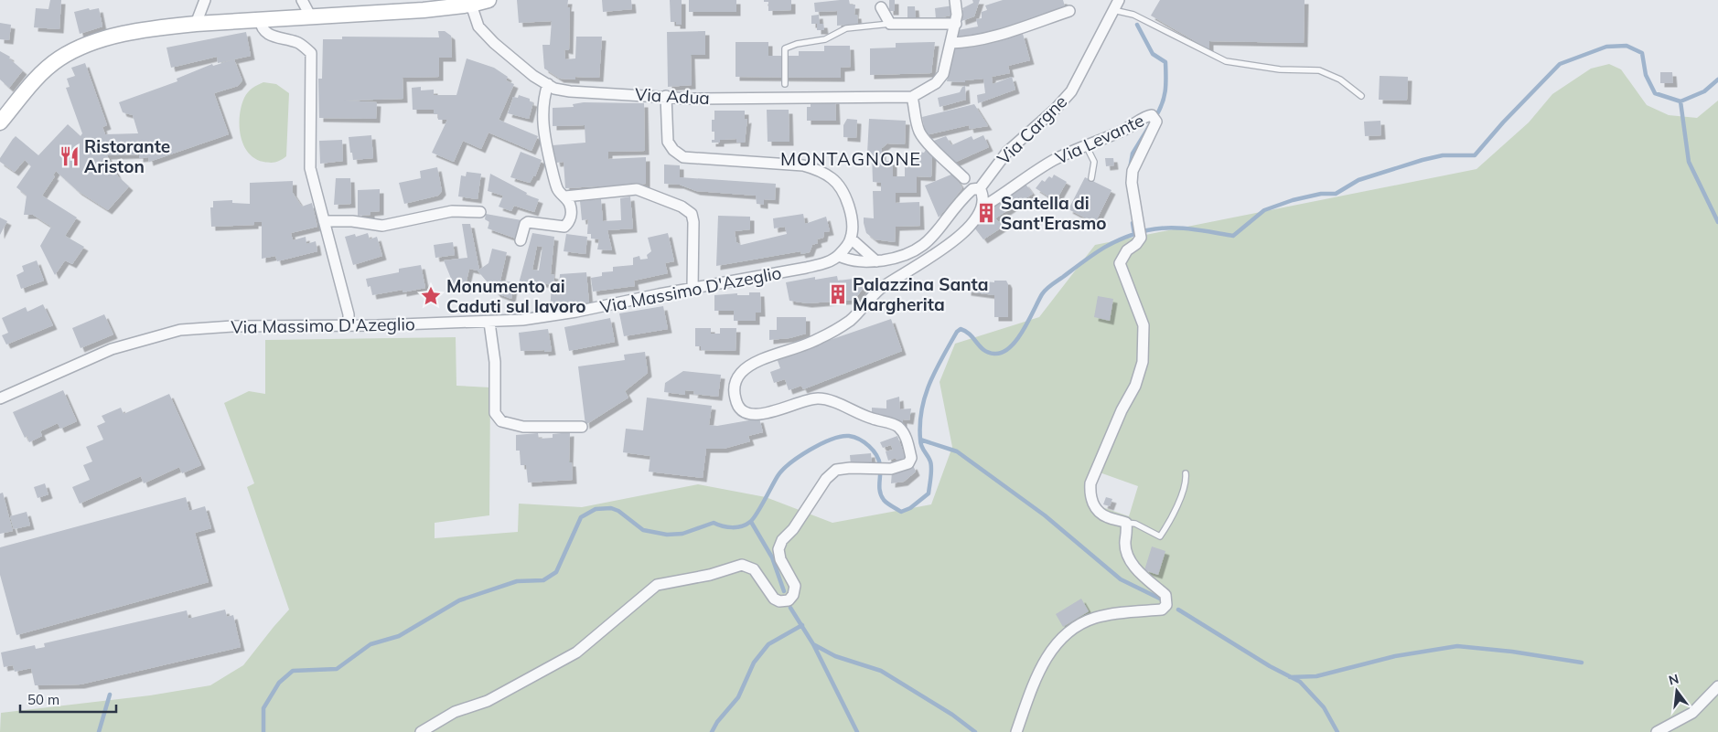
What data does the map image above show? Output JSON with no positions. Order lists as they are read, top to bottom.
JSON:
{
  "streets": {
    "street": [
      "Via Adua",
      "Via Cargne",
      "Via Levante",
      "Via Massimo D'Azeglio"
    ]
  },
  "crossings": [
    ["Via Cargne", "Via Massimo D'Azeglio"]
  ],
  "districts": ["MONTAGNONE"],
  "places": {
    "restaurant": ["Ristorante Ariston"],
    "building": ["Santella di Sant'Erasmo", "Palazzina Santa Margherita"],
    "place": ["Monumento ai Caduti sul lavoro"]
  },
  "scale_bar": "50 m",
  "north": "top"
}
